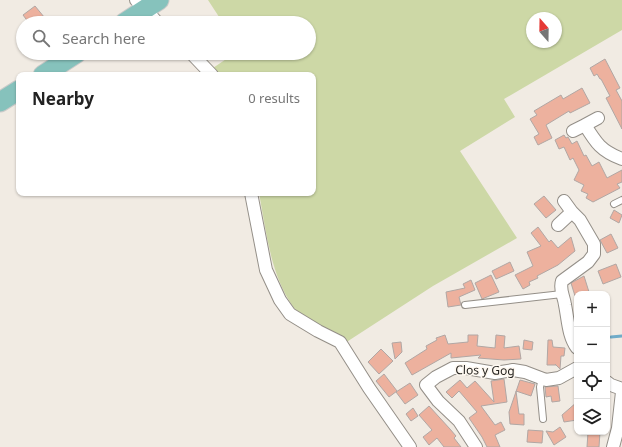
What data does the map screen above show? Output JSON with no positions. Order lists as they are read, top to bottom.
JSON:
{
  "streets": {
    "street": ["Clos y Gog"]
  },
  "north": "top",
  "page": {
    "search": "Search here",
    "heading": ["Nearby", "0 results"],
    "map_buttons": ["+", "−"]
  }
}
